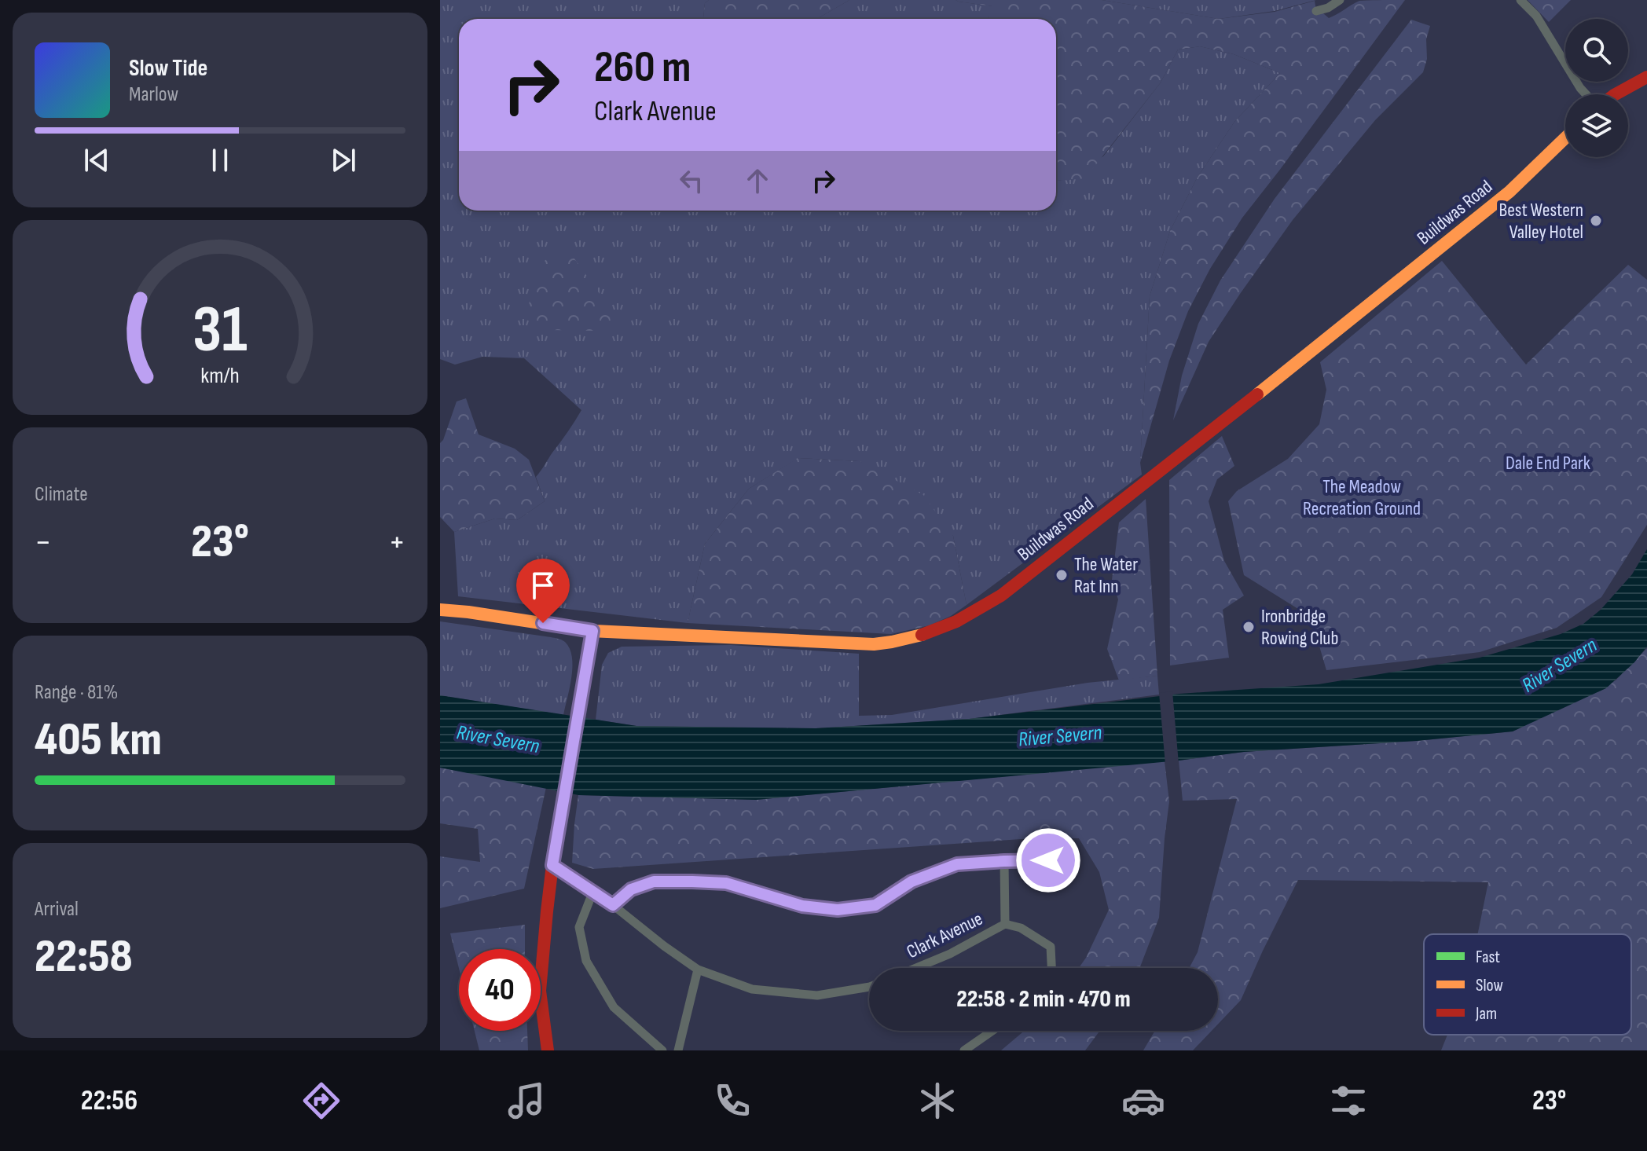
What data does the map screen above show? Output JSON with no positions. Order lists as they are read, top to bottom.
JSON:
{
  "streets": {
    "street": ["Buildwas Road", "Clark Avenue"]
  },
  "water": ["River Severn"],
  "parks": ["Dale End Park", "The Meadow Recreation Ground"],
  "places": ["Best Western Valley Hotel", "The Water Rat Inn", "Ironbridge Rowing Club"],
  "legend": ["Fast", "Slow", "Jam"],
  "page": {
    "turn": ["260 m", "Clark Avenue"],
    "song": ["Slow Tide", "Marlow"],
    "tile": [
      "Climate",
      ["Range · 81%", "405 km"],
      ["Arrival", "22:58"]
    ],
    "heat": ["−", "23°", "+"],
    "limit": "40",
    "trip": "22:58 · 2 min · 470 m",
    "tabs": ["22:56", "23°"],
    "gauge": ["31", "km/h"]
  }
}
